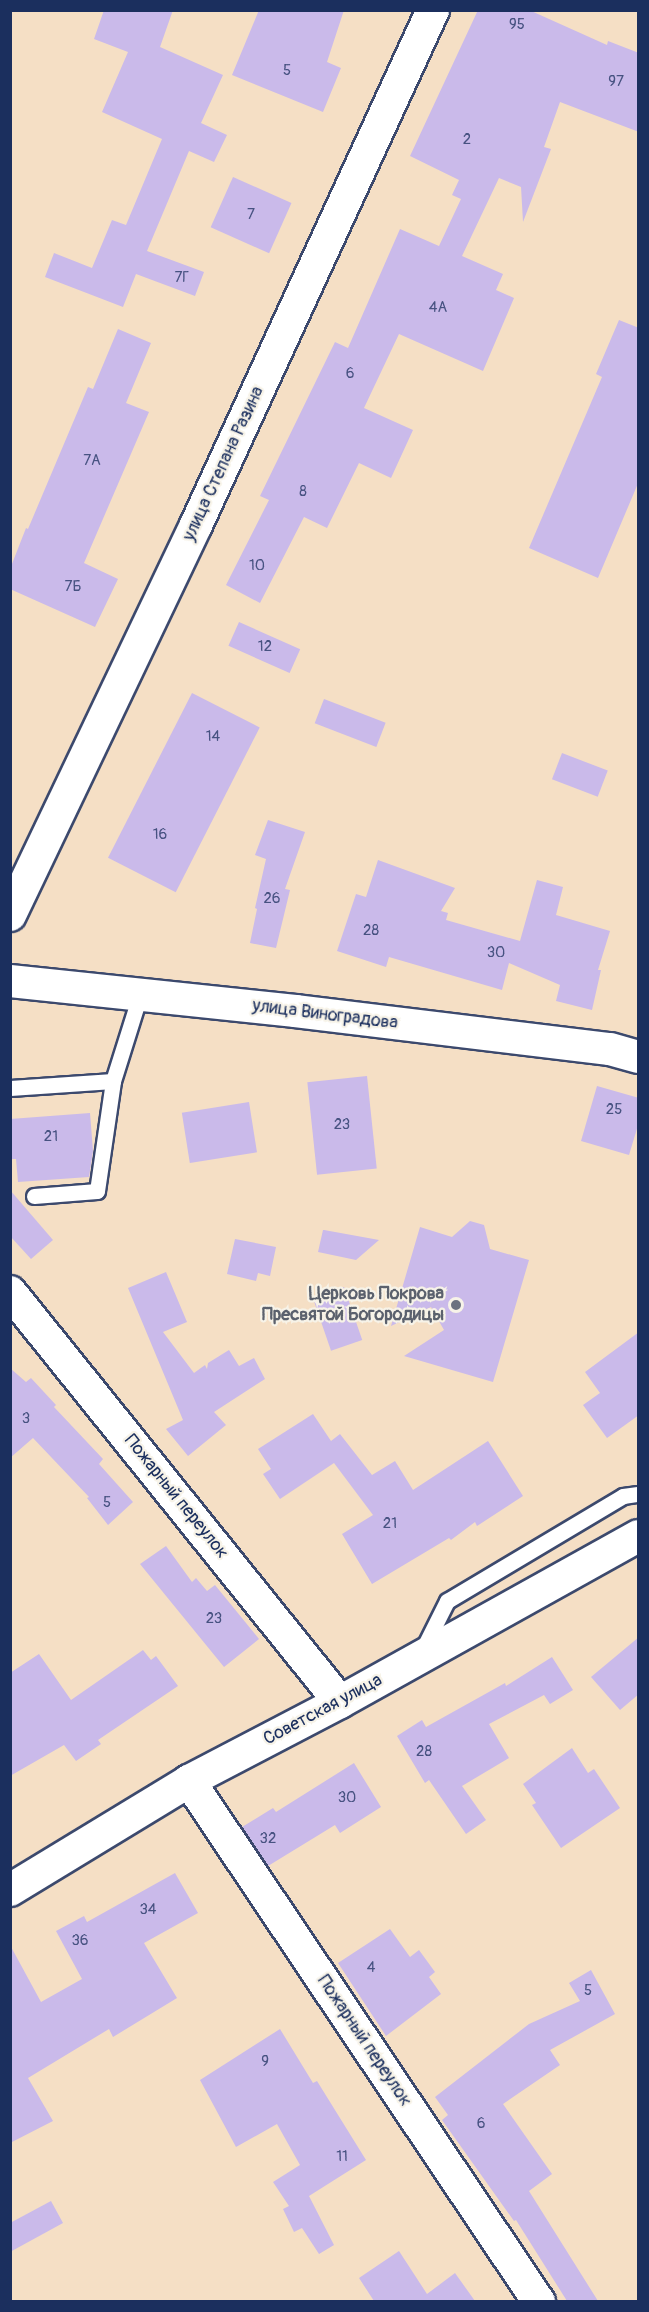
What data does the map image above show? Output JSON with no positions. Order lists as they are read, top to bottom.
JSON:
{
  "streets": {
    "street": [
      "улица Степана Разина",
      "улица Виноградова",
      "Пожарный переулок",
      "Советская улица"
    ]
  },
  "crossings": [
    ["Пожарный переулок", "Советская улица"]
  ],
  "places": ["Церковь Покрова Пресвятой Богородицы"],
  "house_numbers": [
    "95",
    "5",
    "97",
    "2",
    "7",
    "7Г",
    "4А",
    "6",
    "7А",
    "8",
    "10",
    "7Б",
    "12",
    "14",
    "16",
    "26",
    "28",
    "30",
    "25",
    "23",
    "21",
    "3",
    "5",
    "21",
    "23",
    "28",
    "30",
    "32",
    "34",
    "36",
    "4",
    "5",
    "9",
    "6",
    "11"
  ]
}
